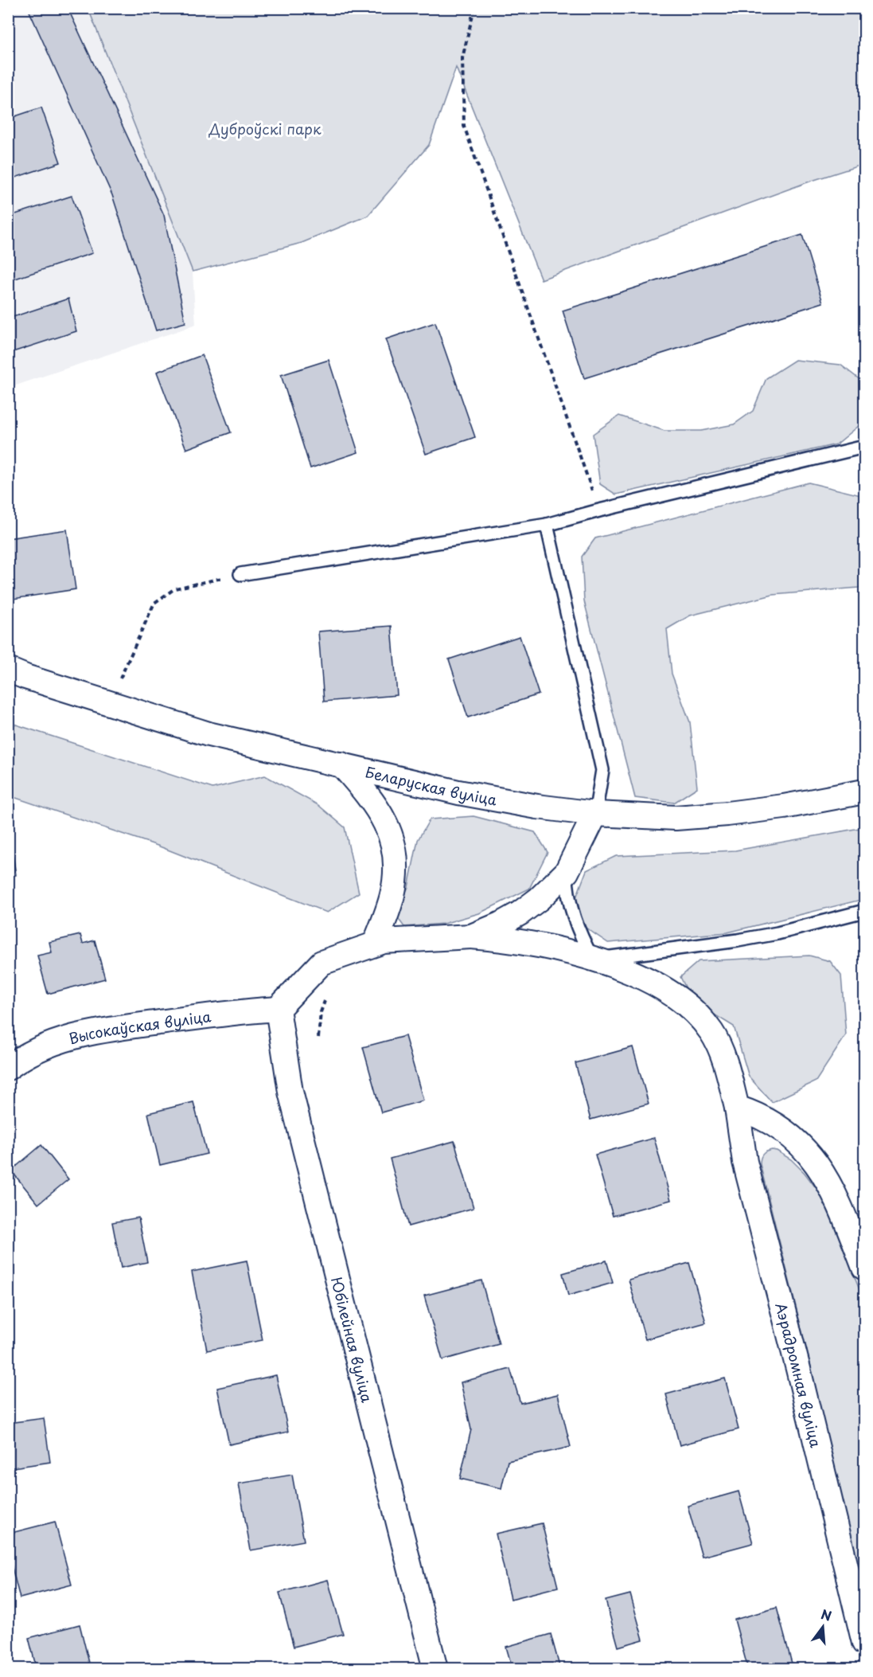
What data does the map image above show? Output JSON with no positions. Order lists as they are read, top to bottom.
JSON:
{
  "streets": {
    "street": [
      "Беларуская вуліца",
      "Высокаўская вуліца",
      "Юбілейная вуліца",
      "Аэрадромная вуліца"
    ]
  },
  "crossings": [
    ["Высокаўская вуліца", "Юбілейная вуліца"]
  ],
  "parks": ["Дуброўскі парк"],
  "north": "top"
}
